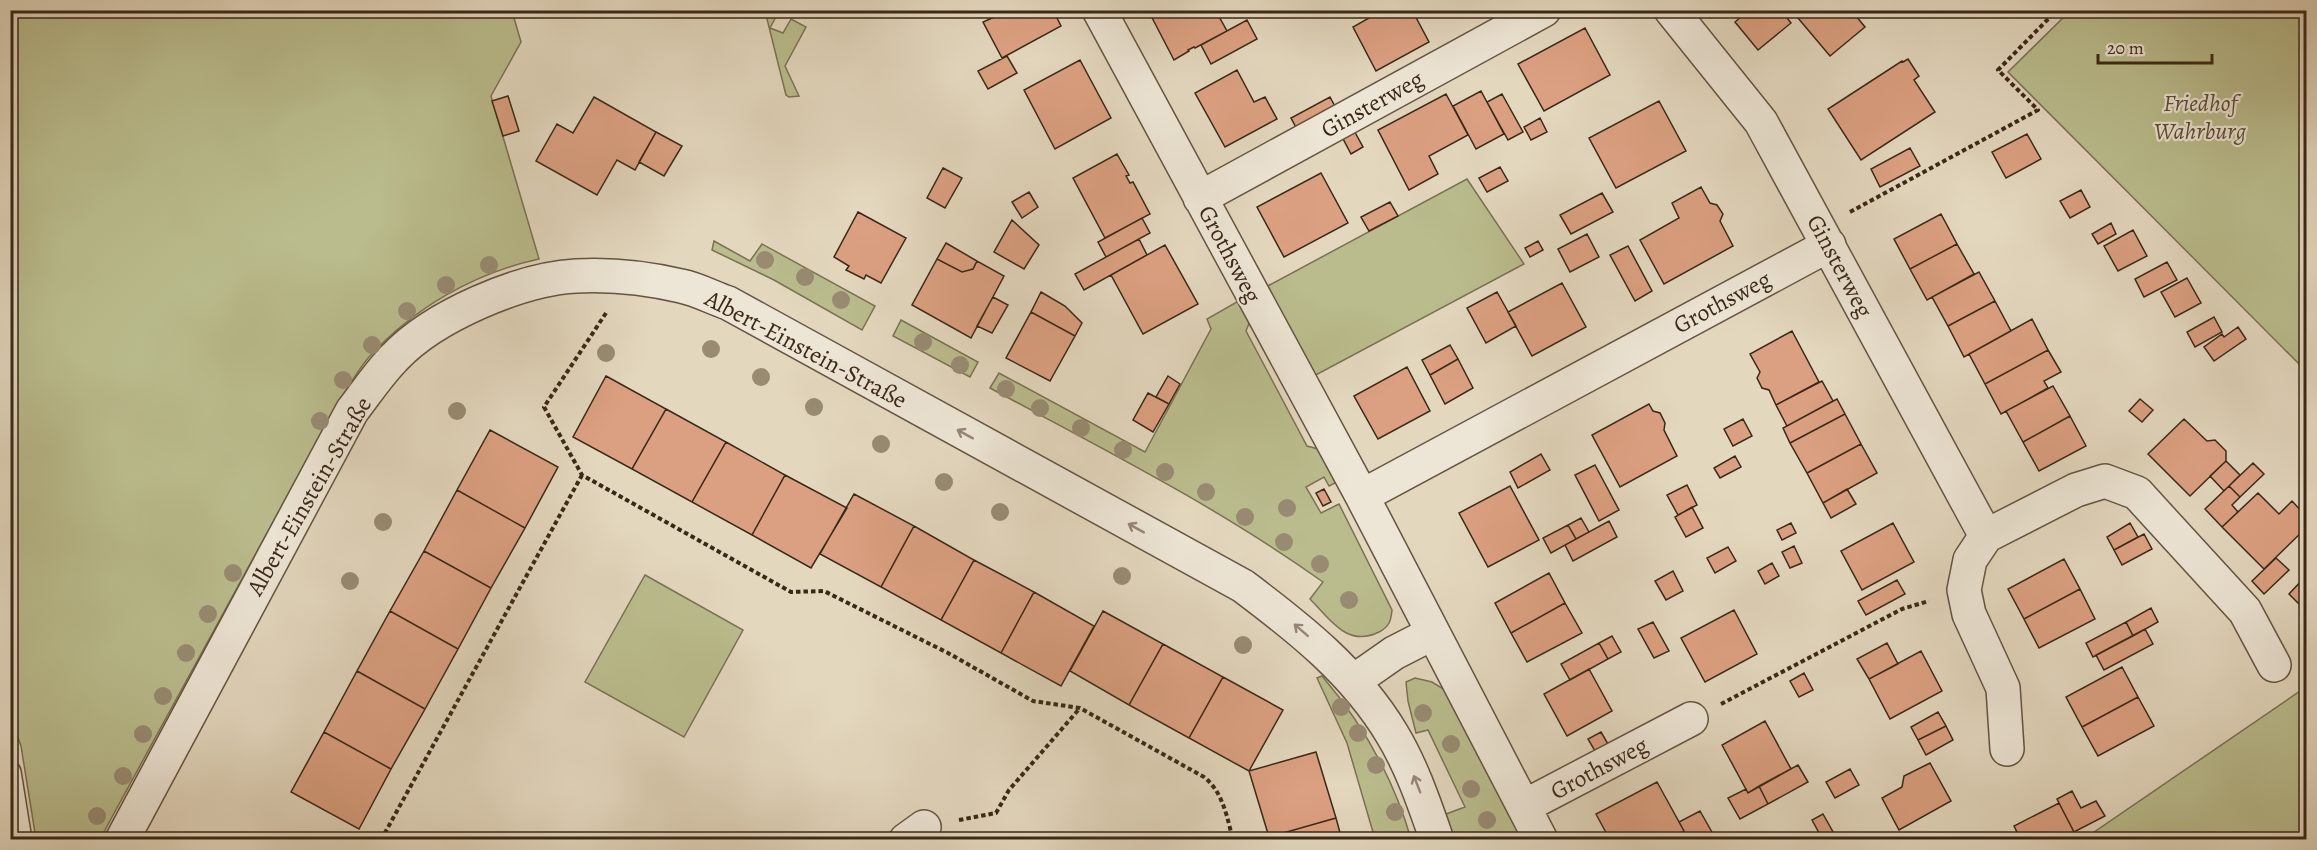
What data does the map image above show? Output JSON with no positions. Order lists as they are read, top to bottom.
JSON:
{
  "streets": {
    "street": ["Ginsterweg", "Grothsweg", "Albert-Einstein-Straße"]
  },
  "crossings": [
    ["Ginsterweg", "Grothsweg"]
  ],
  "one_way": ["Albert-Einstein-Straße"],
  "parks": ["Friedhof Wahrburg"],
  "scale_bar": "20 m"
}
